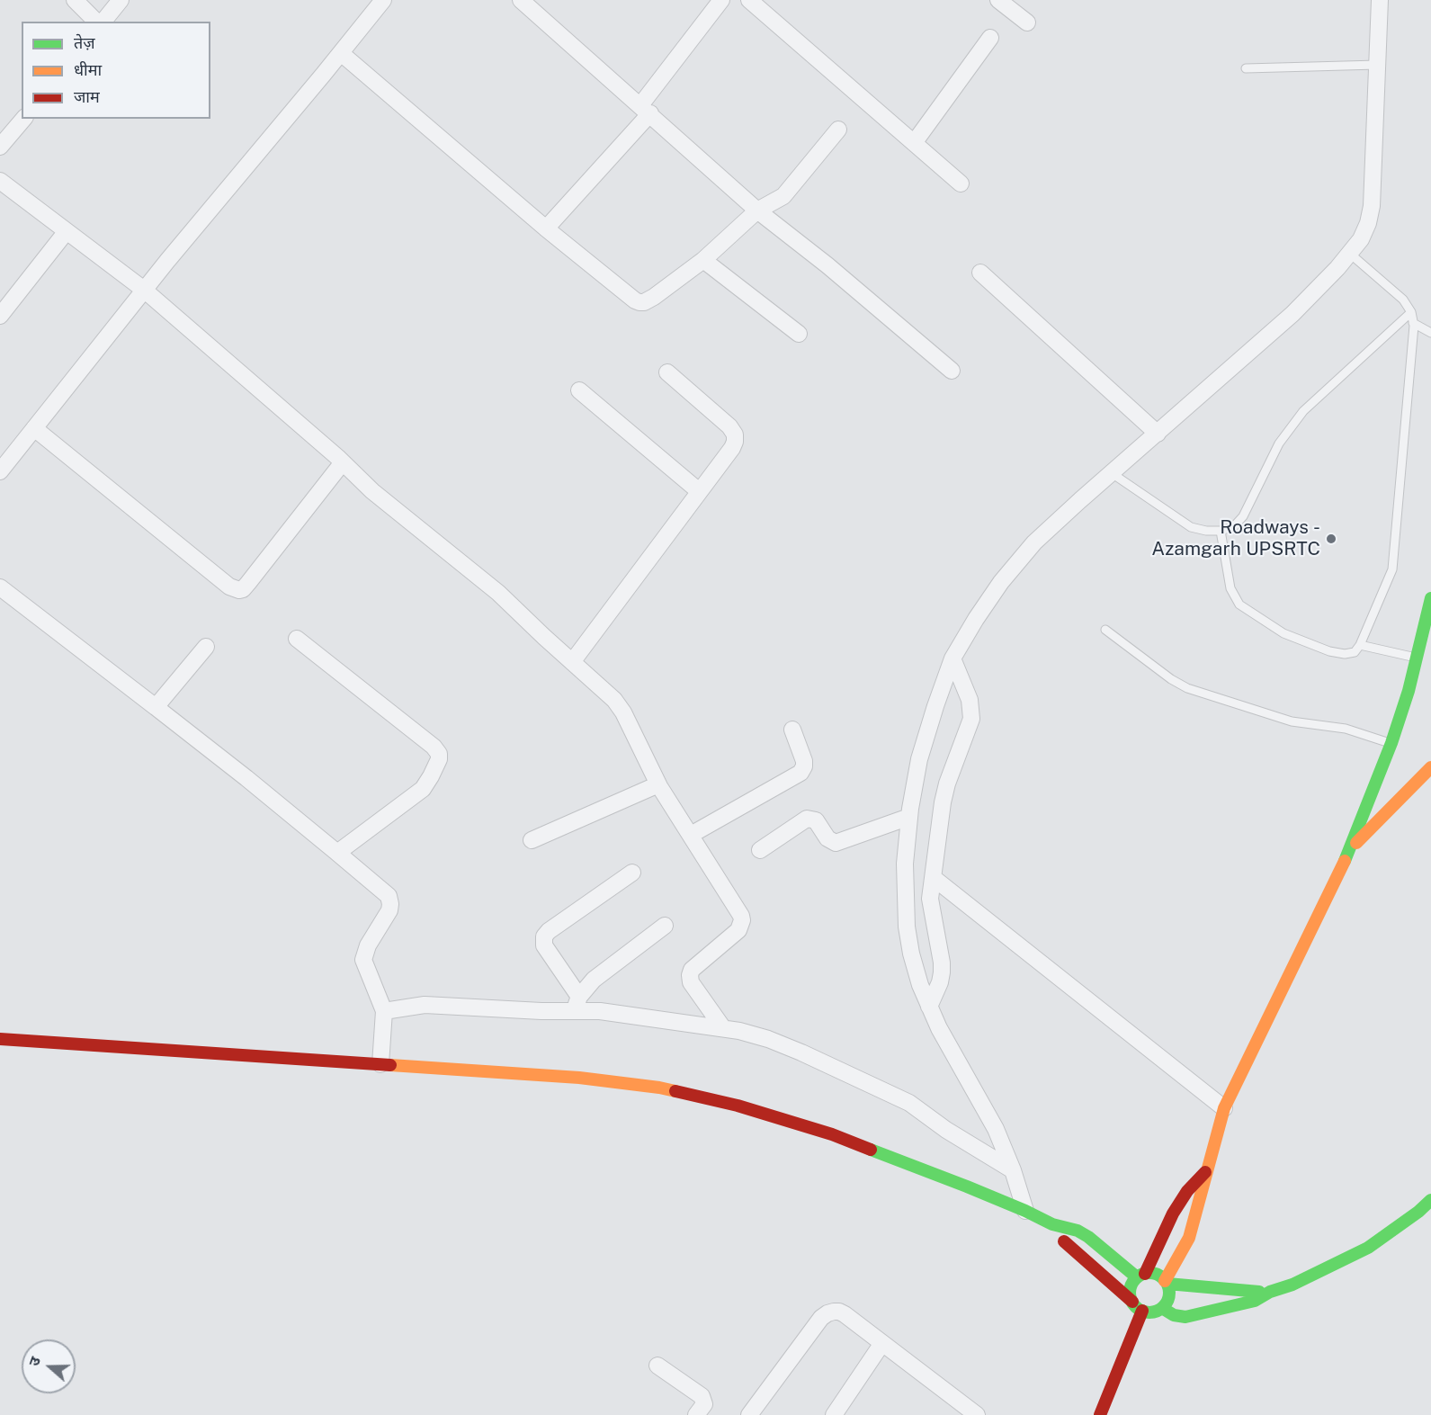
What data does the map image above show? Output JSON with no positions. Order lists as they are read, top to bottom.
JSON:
{
  "places": ["Roadways - Azamgarh UPSRTC"],
  "legend": ["तेज़", "धीमा", "जाम"],
  "north": "left"
}
